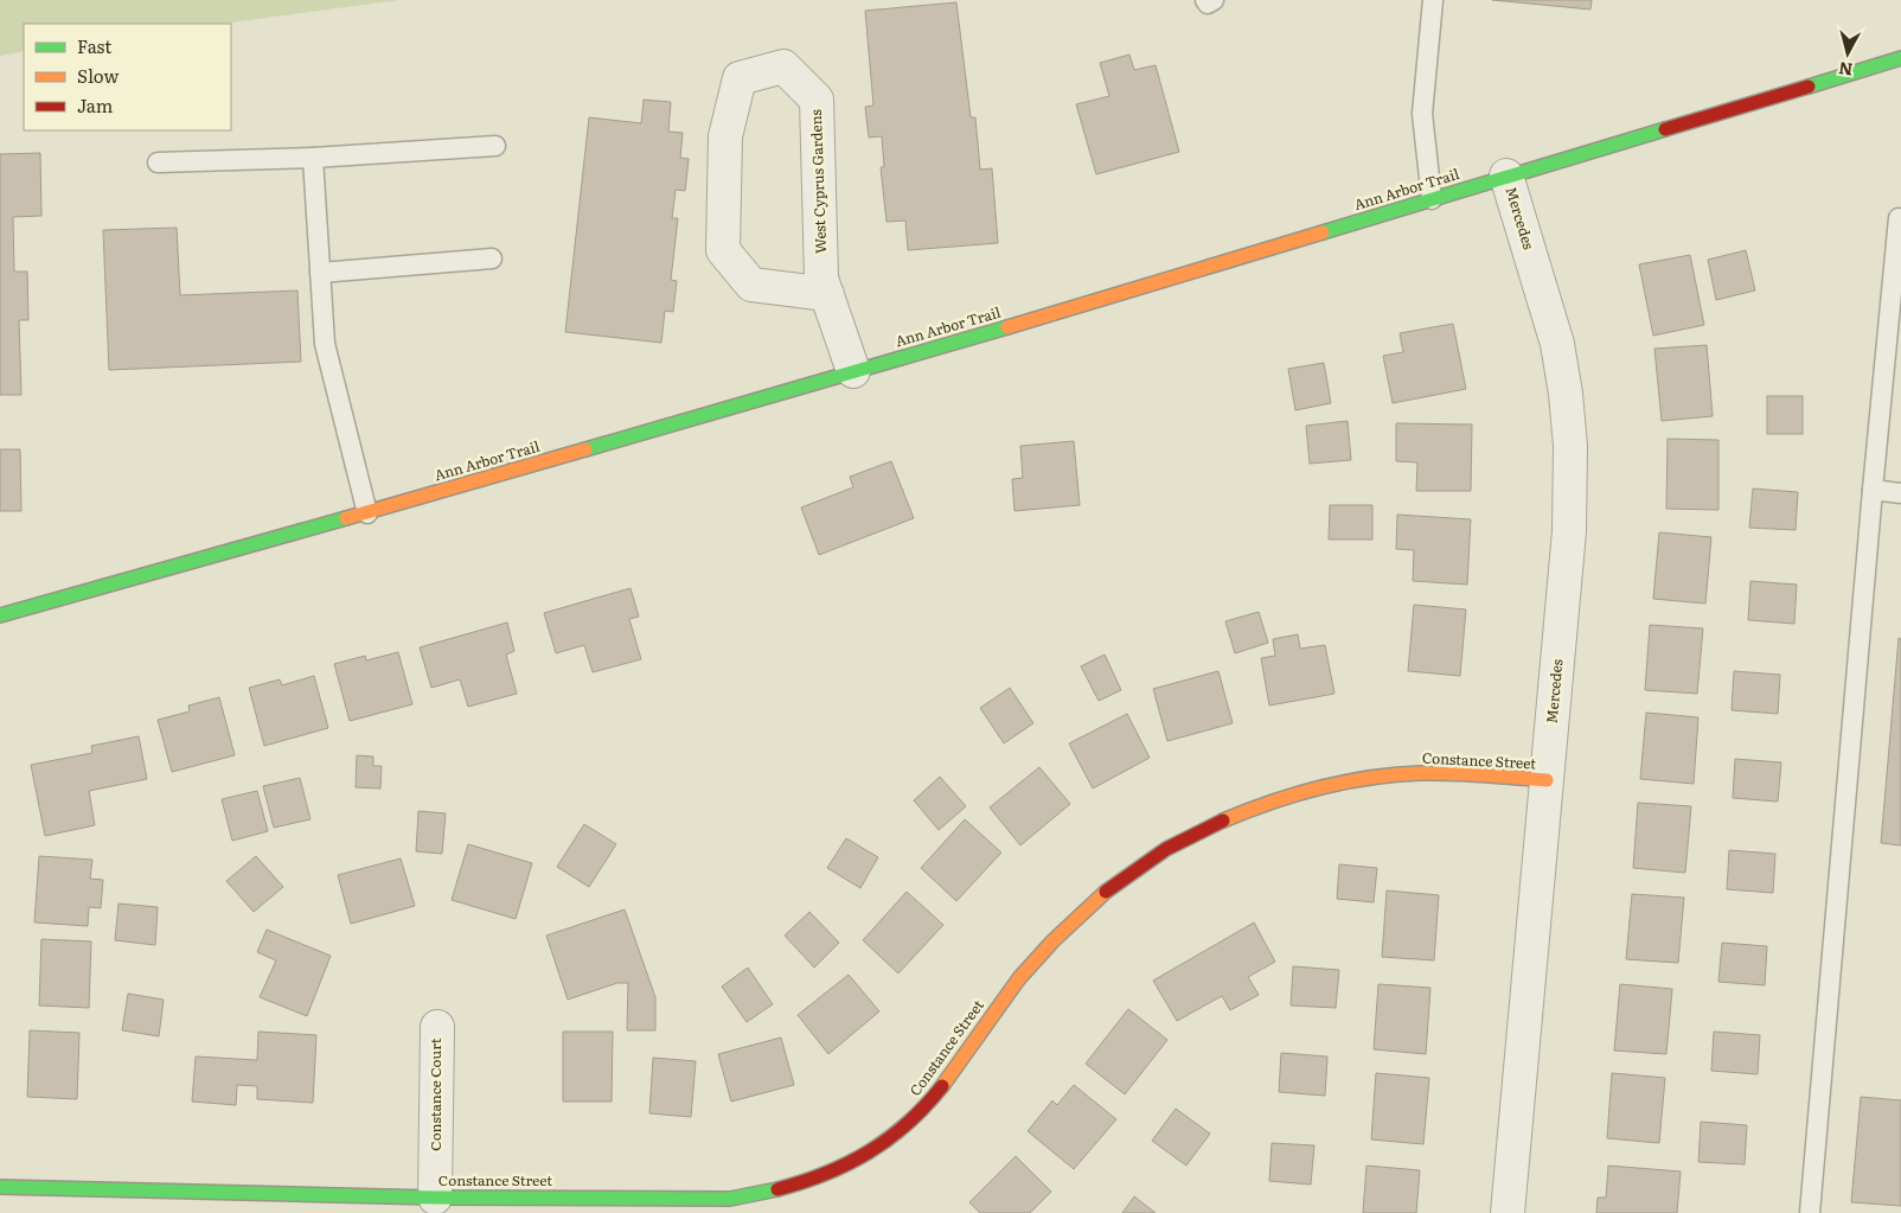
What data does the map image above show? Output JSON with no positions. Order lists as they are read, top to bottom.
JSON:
{
  "streets": {
    "street": [
      "West Cyprus Gardens",
      "Ann Arbor Trail",
      "Mercedes",
      "Constance Street",
      "Constance Court"
    ]
  },
  "crossings": [
    ["West Cyprus Gardens", "Ann Arbor Trail"],
    ["Ann Arbor Trail", "Mercedes"],
    ["Mercedes", "Constance Street"],
    ["Constance Street", "Constance Court"]
  ],
  "legend": ["Fast", "Slow", "Jam"],
  "north": "bottom"
}
